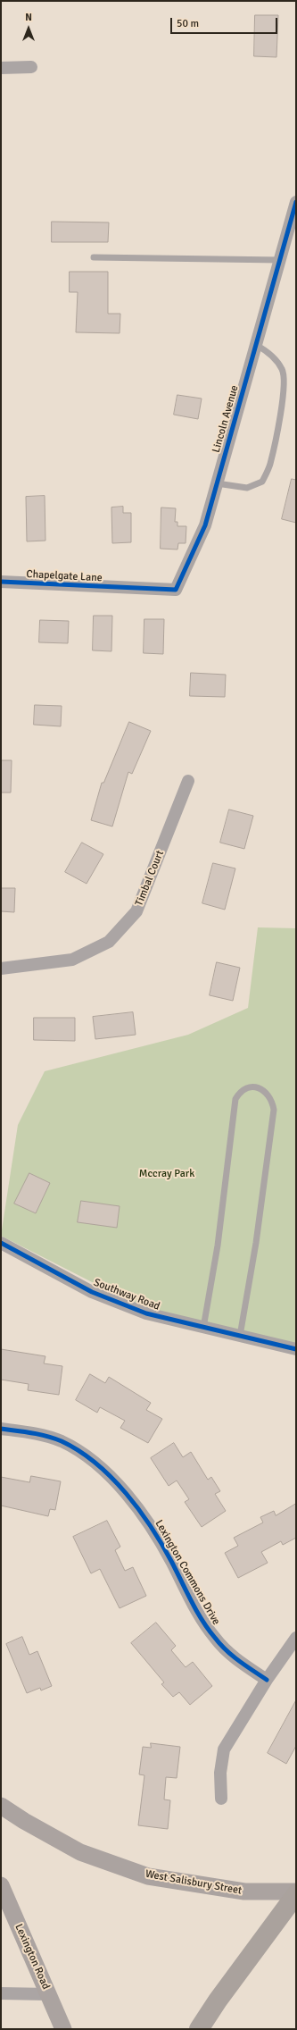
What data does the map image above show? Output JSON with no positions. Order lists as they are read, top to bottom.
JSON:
{
  "streets": {
    "main road": ["West Salisbury Street", "Lexington Road"],
    "street": [
      "Lincoln Avenue",
      "Chapelgate Lane",
      "Timbal Court",
      "Southway Road",
      "Lexington Commons Drive"
    ]
  },
  "crossings": [
    ["Lincoln Avenue", "Chapelgate Lane"]
  ],
  "parks": ["Mccray Park"],
  "scale_bar": "50 m",
  "north": "top"
}
